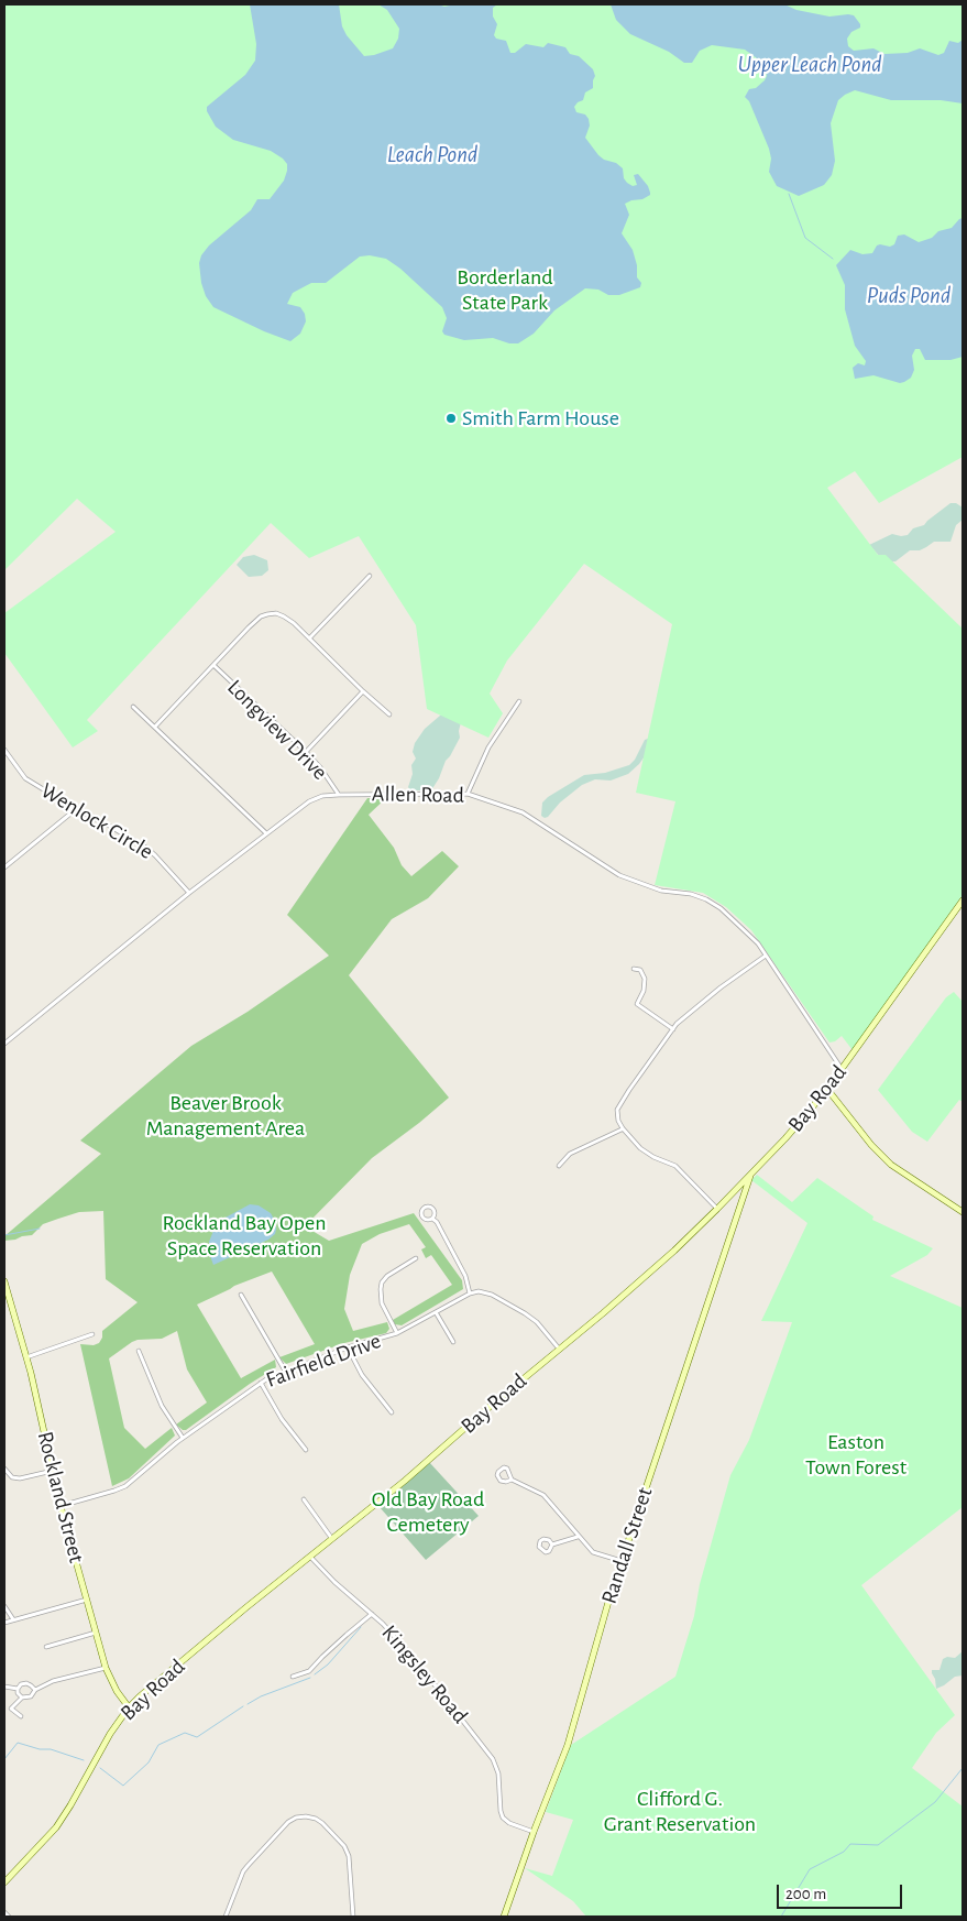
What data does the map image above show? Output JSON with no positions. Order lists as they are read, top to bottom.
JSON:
{
  "streets": {
    "street": [
      "Longview Drive",
      "Allen Road",
      "Wenlock Circle",
      "Bay Road",
      "Fairfield Drive",
      "Rockland Street",
      "Randall Street",
      "Kingsley Road"
    ]
  },
  "crossings": [
    ["Longview Drive", "Allen Road"],
    ["Allen Road", "Wenlock Circle"],
    ["Allen Road", "Bay Road"],
    ["Bay Road", "Rockland Street"],
    ["Bay Road", "Randall Street"],
    ["Bay Road", "Kingsley Road"],
    ["Fairfield Drive", "Rockland Street"],
    ["Randall Street", "Kingsley Road"]
  ],
  "water": ["Upper Leach Pond", "Leach Pond", "Puds Pond"],
  "parks": [
    "Borderland State Park",
    "Beaver Brook Management Area",
    "Rockland Bay Open Space Reservation",
    "Easton Town Forest",
    "Old Bay Road Cemetery",
    "Clifford G. Grant Reservation"
  ],
  "places": ["Smith Farm House"],
  "scale_bar": "200 m"
}
